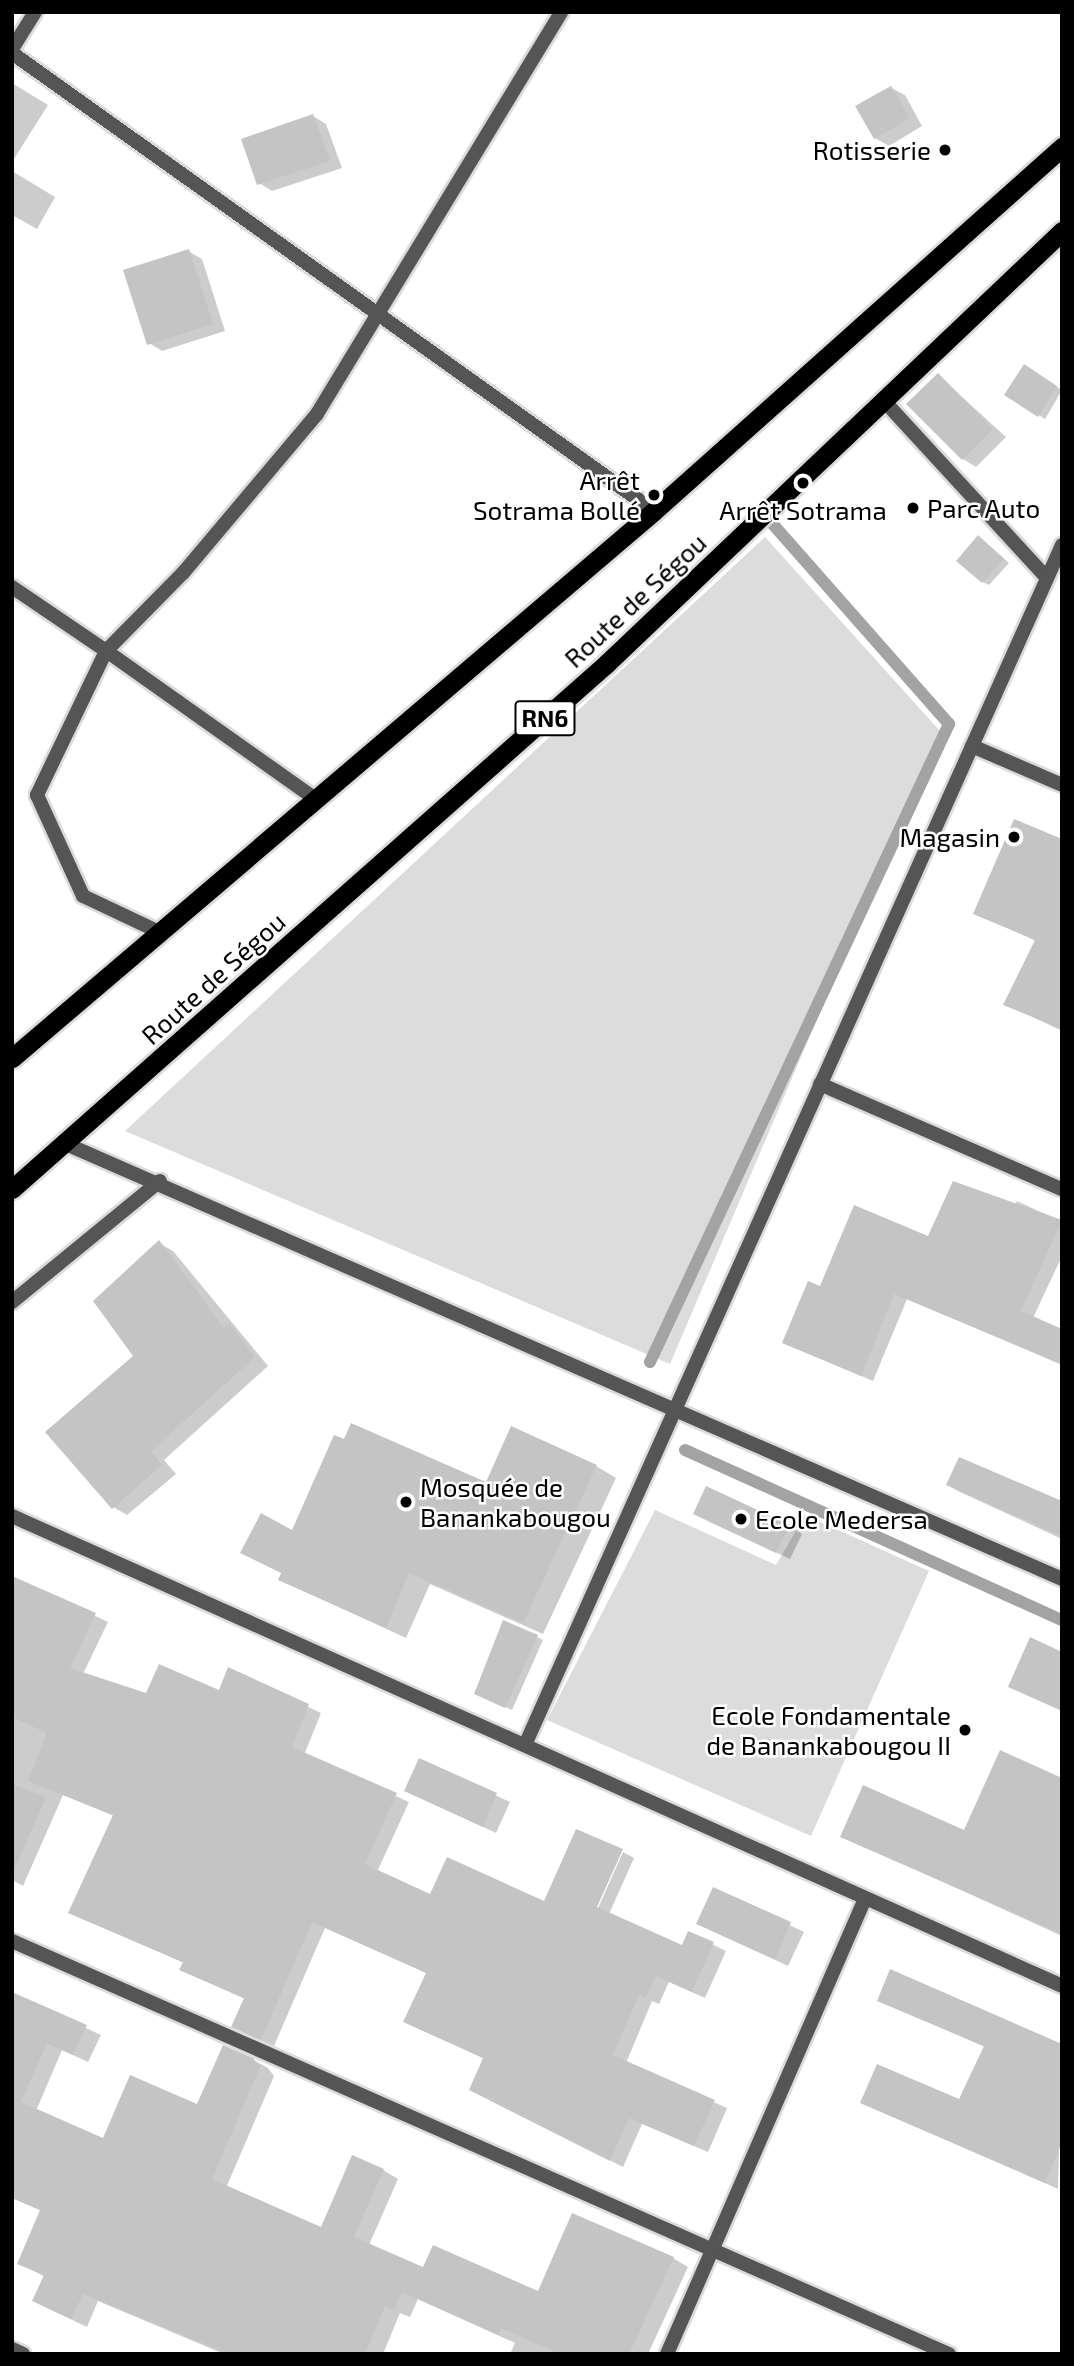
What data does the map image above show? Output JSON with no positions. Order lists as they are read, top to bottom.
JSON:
{
  "streets": {
    "highway": ["Route de Ségou", "RN6"]
  },
  "places": [
    "Rotisserie",
    "Arrêt Sotrama",
    "Arrêt Sotrama Bollé",
    "Parc Auto",
    "Magasin",
    "Mosquée de Banankabougou",
    "Ecole Medersa",
    "Ecole Fondamentale de Banankabougou II"
  ]
}
